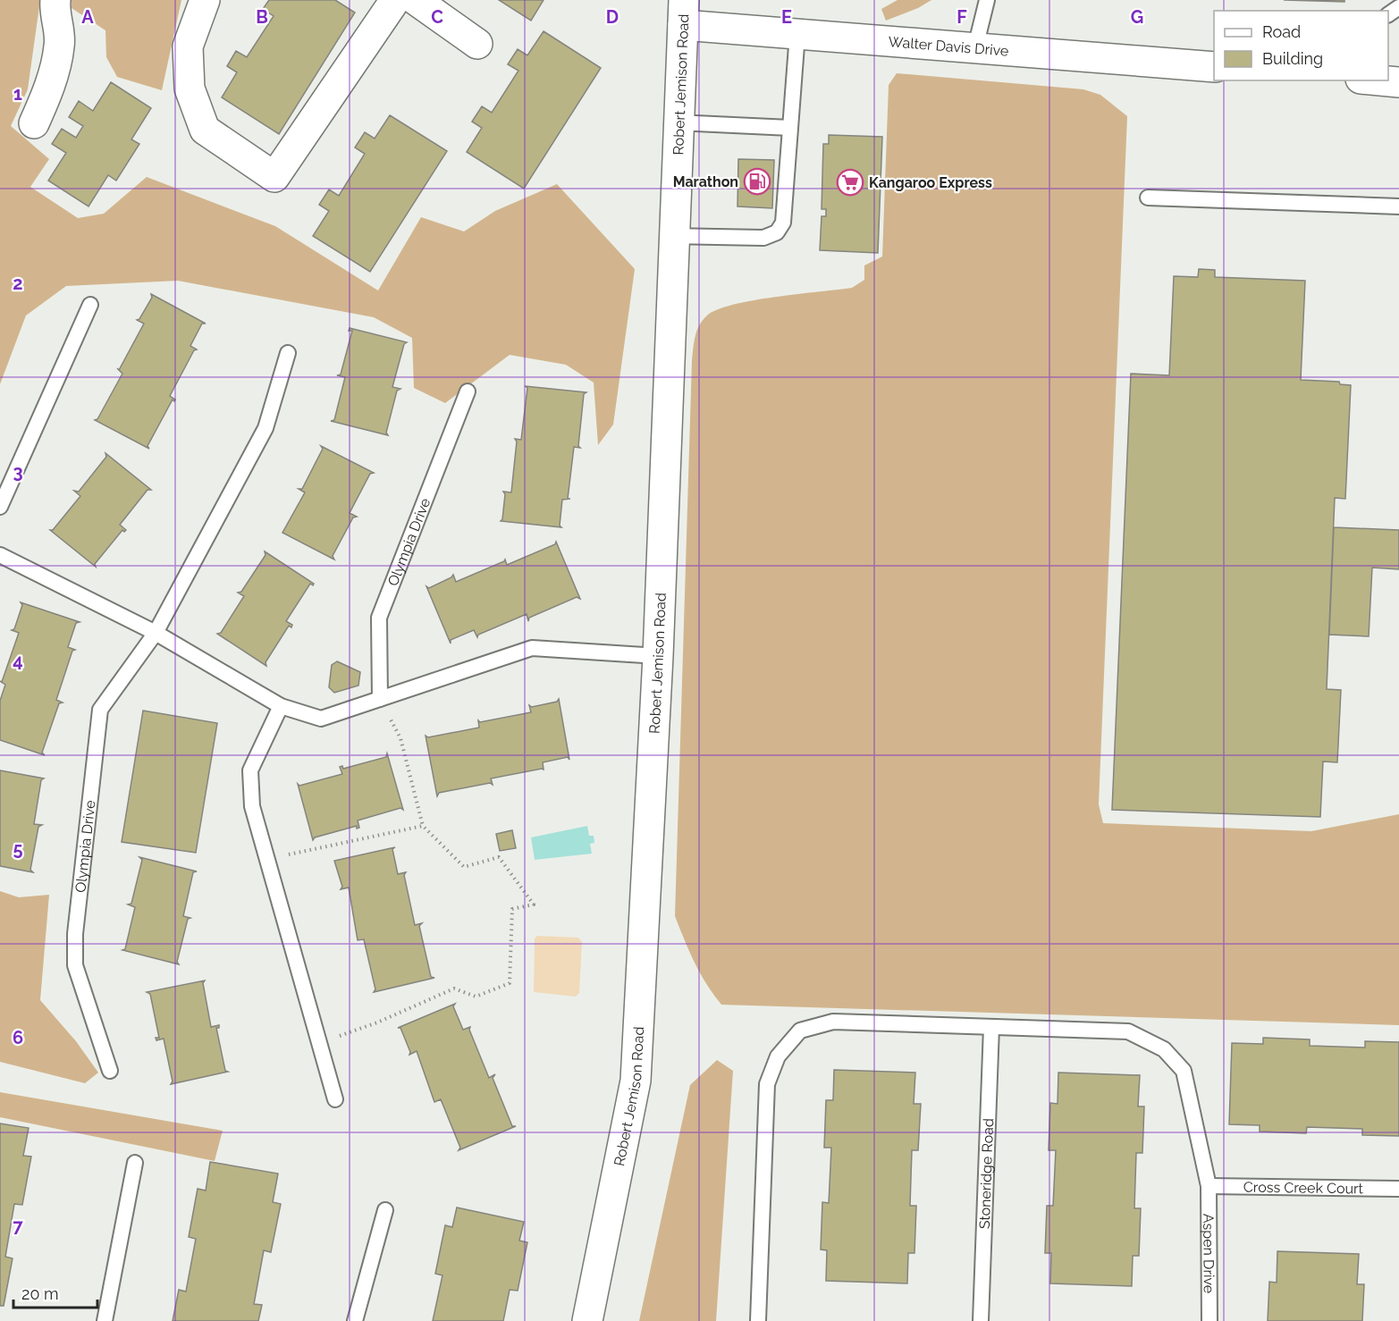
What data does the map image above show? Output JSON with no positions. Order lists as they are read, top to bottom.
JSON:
{
  "streets": {
    "street": ["Walter Davis Drive", "Robert Jemison Road"],
    "lane": [
      "Olympia Drive",
      "Stoneridge Road",
      "Cross Creek Court",
      "Aspen Drive"
    ]
  },
  "crossings": [
    ["Walter Davis Drive", "Robert Jemison Road"],
    ["Stoneridge Road", "Aspen Drive"],
    ["Cross Creek Court", "Aspen Drive"]
  ],
  "places": {
    "fuel station": ["Marathon"],
    "supermarket": ["Kangaroo Express"]
  },
  "legend": ["Road", "Building"],
  "scale_bar": "20 m",
  "grid": {
    "columns": [
      "A",
      "B",
      "C",
      "D",
      "E",
      "F",
      "G"
    ],
    "rows": [
      "1",
      "2",
      "3",
      "4",
      "5",
      "6",
      "7"
    ]
  }
}
